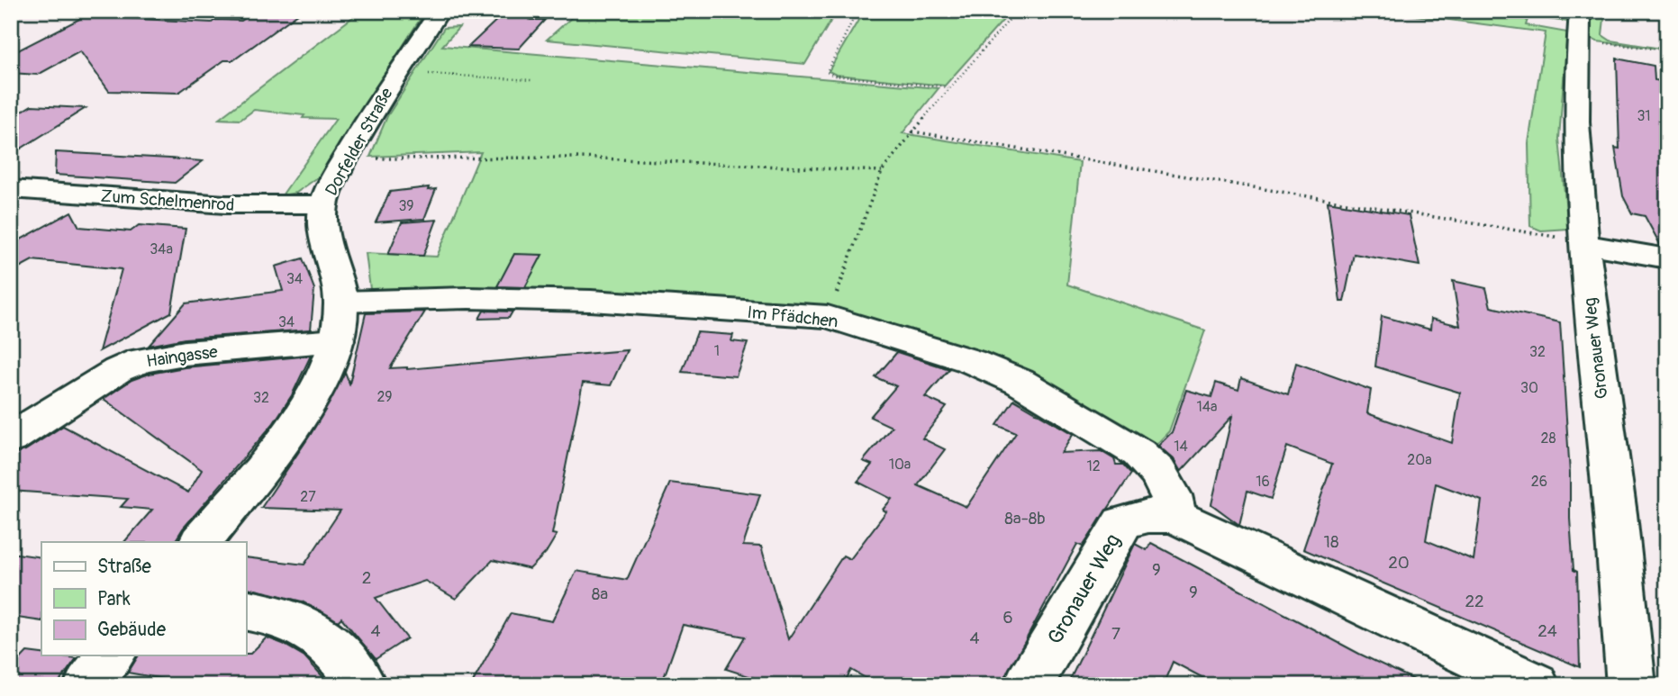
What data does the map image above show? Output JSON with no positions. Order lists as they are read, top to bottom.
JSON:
{
  "streets": {
    "street": [
      "Dorfelder Straße",
      "Zum Schelmenrod",
      "Im Pfädchen",
      "Gronauer Weg",
      "Haingasse"
    ]
  },
  "crossings": [
    ["Dorfelder Straße", "Zum Schelmenrod"],
    ["Dorfelder Straße", "Im Pfädchen"],
    ["Dorfelder Straße", "Haingasse"],
    ["Im Pfädchen", "Gronauer Weg"]
  ],
  "house_numbers": [
    "31",
    "39",
    "34a",
    "34",
    "34",
    "1",
    "32",
    "30",
    "29",
    "32",
    "14a",
    "28",
    "14",
    "20a",
    "10a",
    "12",
    "16",
    "26",
    "27",
    "8a-8b",
    "18",
    "20",
    "9",
    "2",
    "9",
    "8a",
    "22",
    "6",
    "4",
    "24",
    "7",
    "4"
  ],
  "legend": ["Straße", "Park", "Gebäude"]
}
